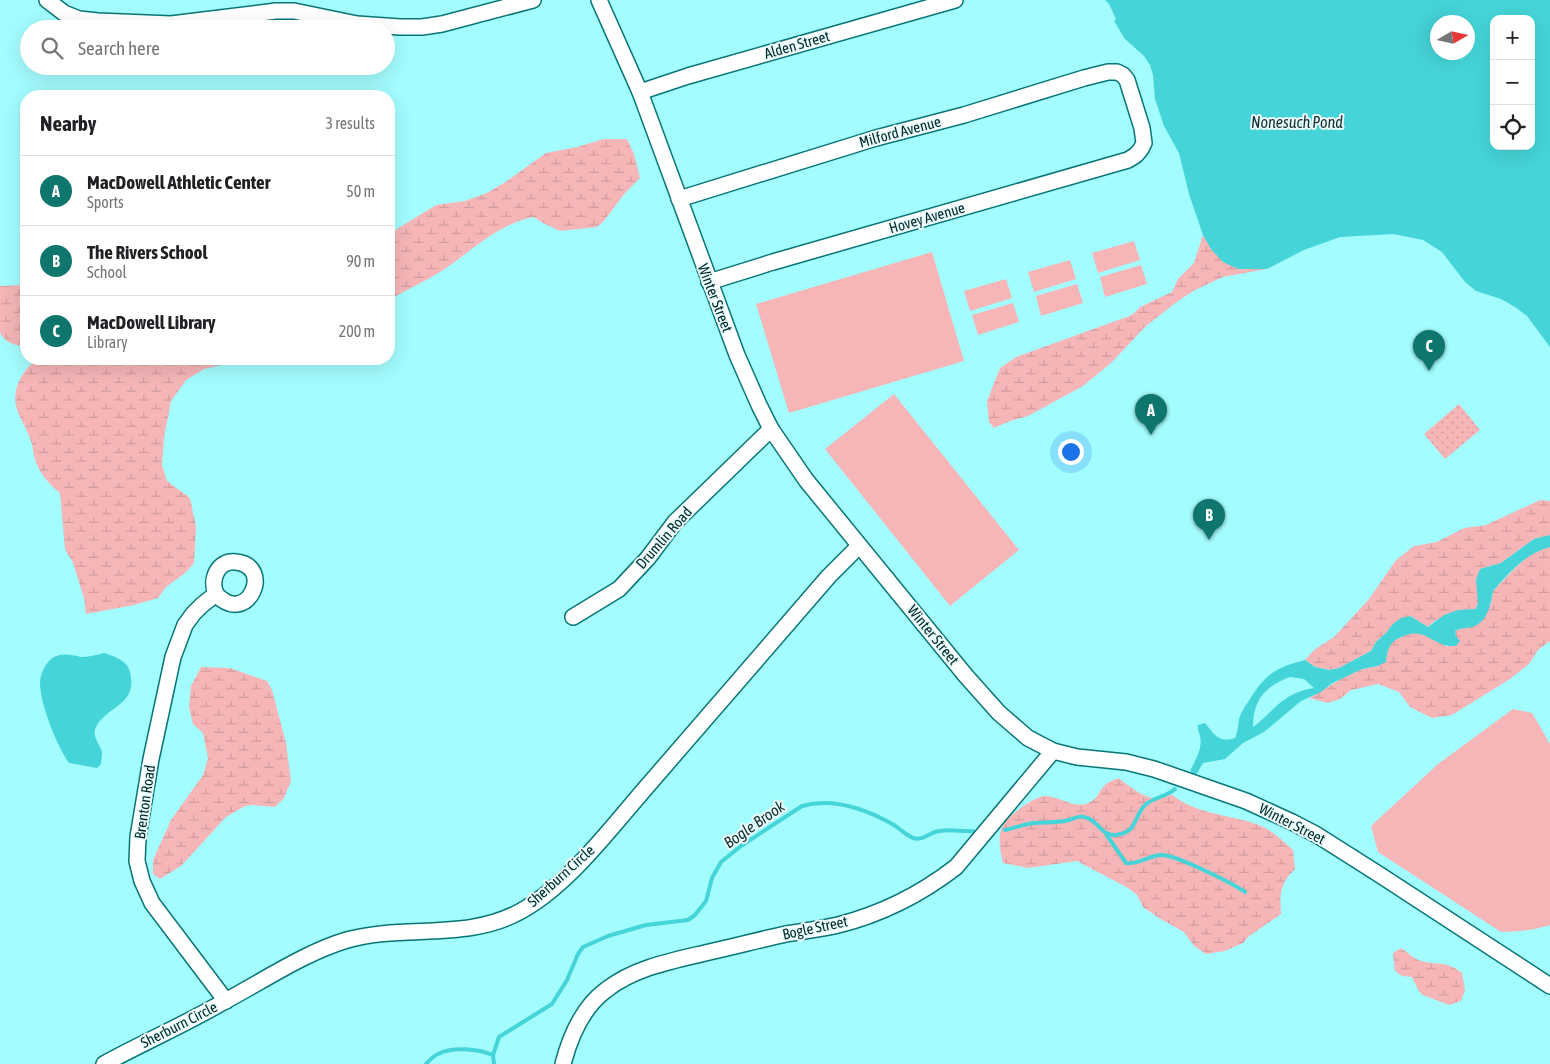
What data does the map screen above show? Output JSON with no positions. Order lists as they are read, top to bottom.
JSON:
{
  "streets": {
    "street": [
      "Alden Street",
      "Milford Avenue",
      "Hovey Avenue",
      "Winter Street",
      "Drumlin Road",
      "Brenton Road",
      "Sherburn Circle",
      "Bogle Street"
    ]
  },
  "crossings": [
    ["Alden Street", "Winter Street"],
    ["Milford Avenue", "Hovey Avenue"],
    ["Milford Avenue", "Winter Street"],
    ["Hovey Avenue", "Winter Street"],
    ["Winter Street", "Drumlin Road"],
    ["Winter Street", "Sherburn Circle"],
    ["Winter Street", "Bogle Street"],
    ["Brenton Road", "Sherburn Circle"]
  ],
  "water": ["Nonesuch Pond", "Bogle Brook"],
  "north": "right",
  "page": {
    "map_buttons": ["+", "−"],
    "search": "Search here",
    "heading": ["Nearby", "3 results"],
    "list": [
      {
        "mark": "A",
        "name": "MacDowell Athletic Center",
        "note": "Sports",
        "value": "50 m"
      },
      {
        "mark": "B",
        "name": "The Rivers School",
        "note": "School",
        "value": "90 m"
      },
      {
        "mark": "C",
        "name": "MacDowell Library",
        "note": "Library",
        "value": "200 m"
      }
    ],
    "pins": ["C", "A", "B"]
  }
}
